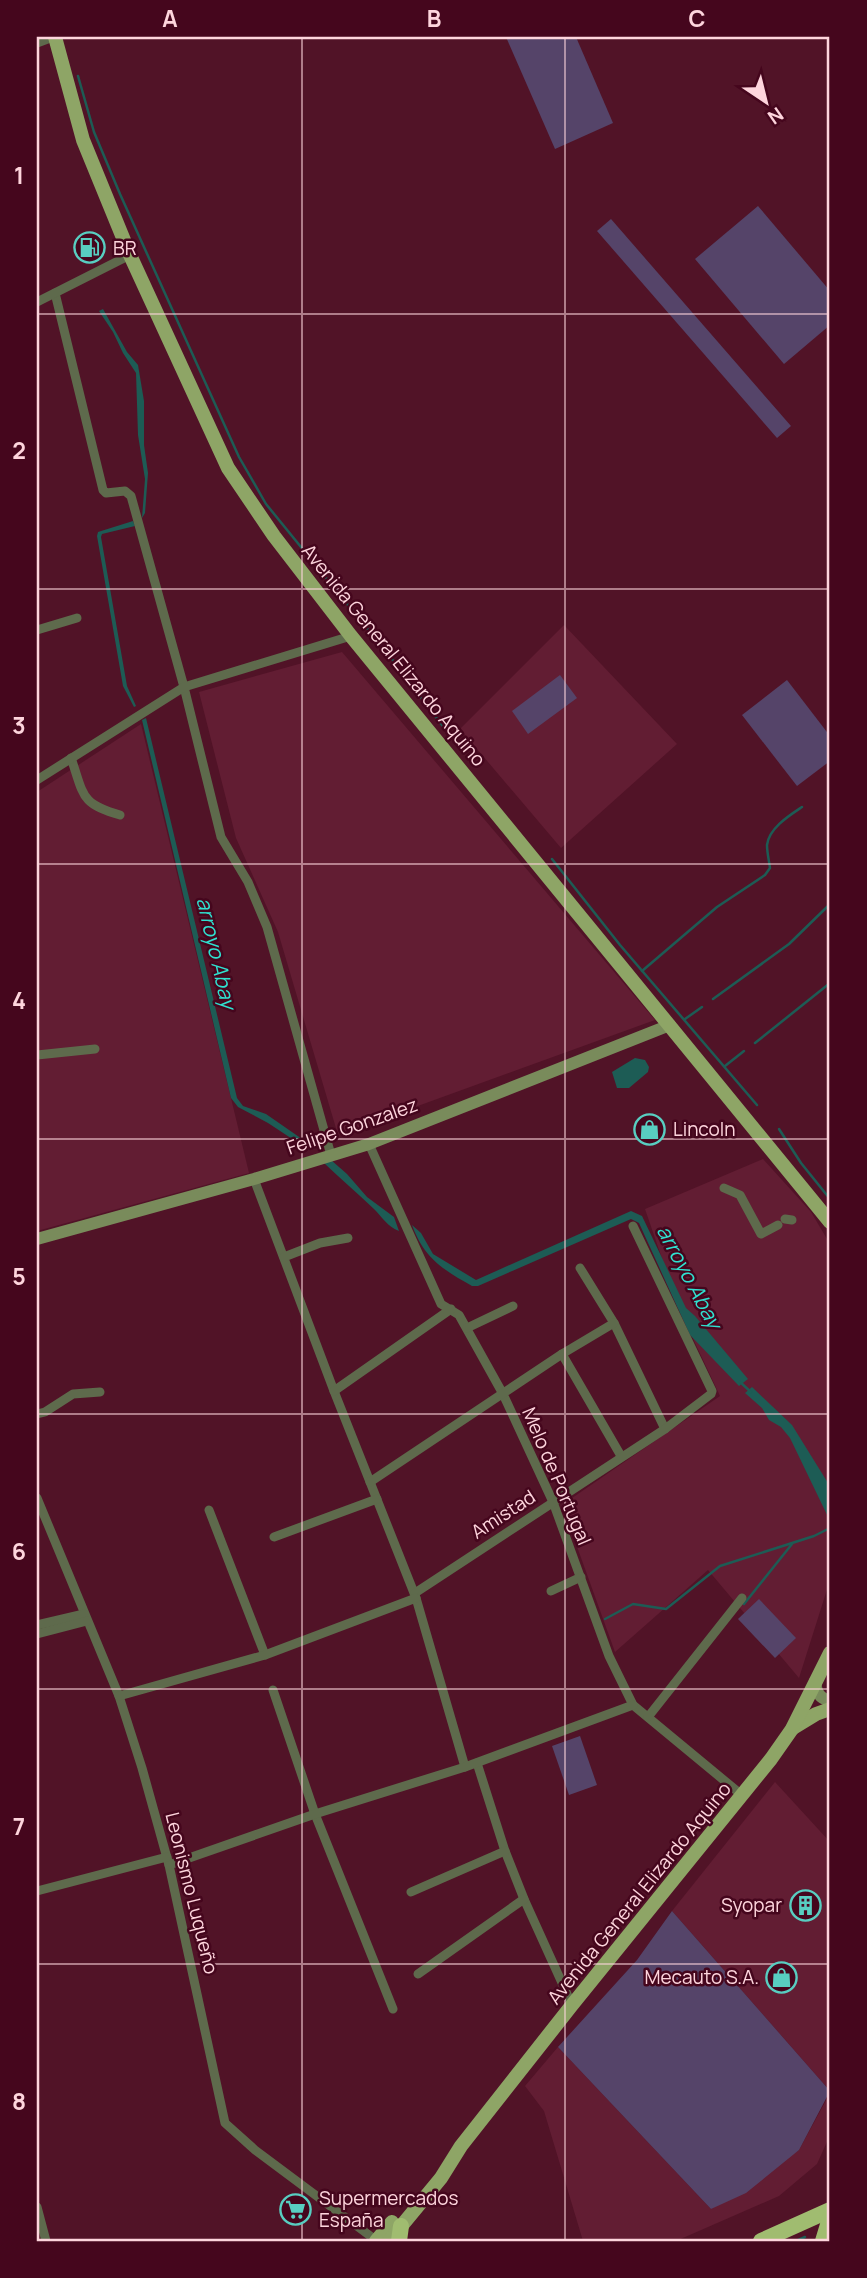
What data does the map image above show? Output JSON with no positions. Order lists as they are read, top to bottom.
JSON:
{
  "streets": {
    "main road": ["Avenida General Elizardo Aquino"],
    "street": [
      "Felipe Gonzalez",
      "Melo de Portugal",
      "Amistad",
      "Leonismo Luqueño"
    ]
  },
  "crossings": [
    ["Avenida General Elizardo Aquino", "Felipe Gonzalez"],
    ["Avenida General Elizardo Aquino", "Melo de Portugal"],
    ["Avenida General Elizardo Aquino", "Leonismo Luqueño"],
    ["Felipe Gonzalez", "Melo de Portugal"],
    ["Melo de Portugal", "Amistad"],
    ["Amistad", "Leonismo Luqueño"]
  ],
  "water": ["arroyo Abay"],
  "places": {
    "fuel station": ["BR"],
    "shop": ["Lincoln", "Mecauto S.A."],
    "building": ["Syopar"],
    "supermarket": ["Supermercados España"]
  },
  "north": "bottom right",
  "grid": {
    "columns": ["A", "B", "C"],
    "rows": [
      "1",
      "2",
      "3",
      "4",
      "5",
      "6",
      "7",
      "8"
    ]
  }
}
